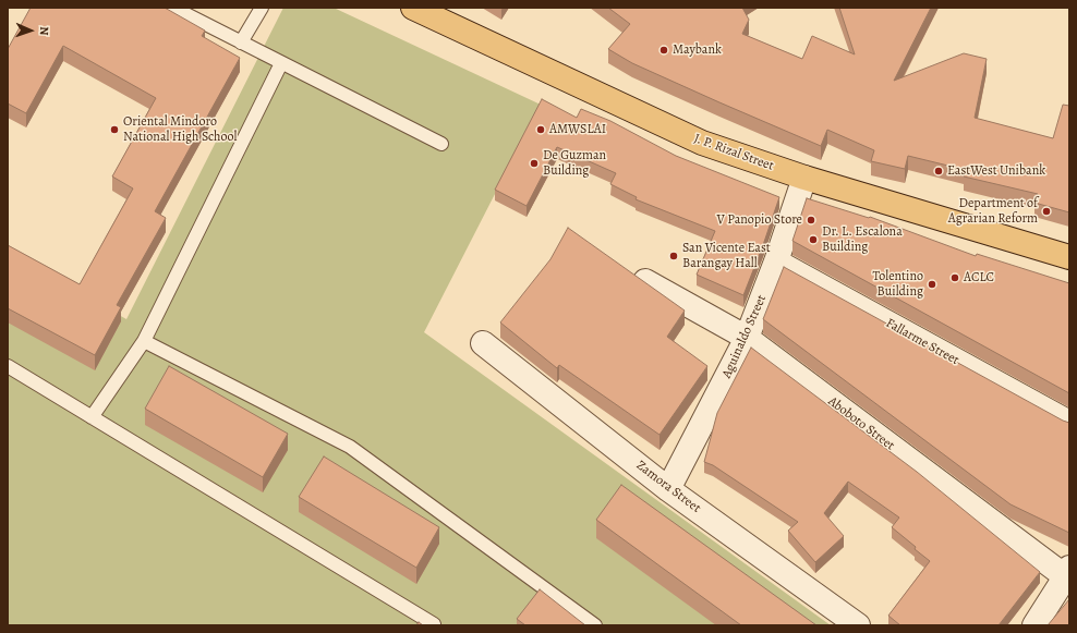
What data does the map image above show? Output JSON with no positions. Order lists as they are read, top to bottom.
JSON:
{
  "streets": {
    "highway": ["J. P. Rizal Street"],
    "street": [
      "Aguinaldo Street",
      "Fallarme Street",
      "Aboboto Street",
      "Zamora Street"
    ]
  },
  "crossings": [
    ["J. P. Rizal Street", "Aguinaldo Street"],
    ["Aguinaldo Street", "Fallarme Street"],
    ["Aguinaldo Street", "Aboboto Street"],
    ["Aguinaldo Street", "Zamora Street"]
  ],
  "places": [
    "Maybank",
    "Oriental Mindoro National High School",
    "AMWSLAI",
    "De Guzman Building",
    "EastWest Unibank",
    "Department of Agrarian Reform",
    "V Panopio Store",
    "Dr. L. Escalona Building",
    "San Vicente East Barangay Hall",
    "ACLC",
    "Tolentino Building"
  ],
  "north": "right"
}
